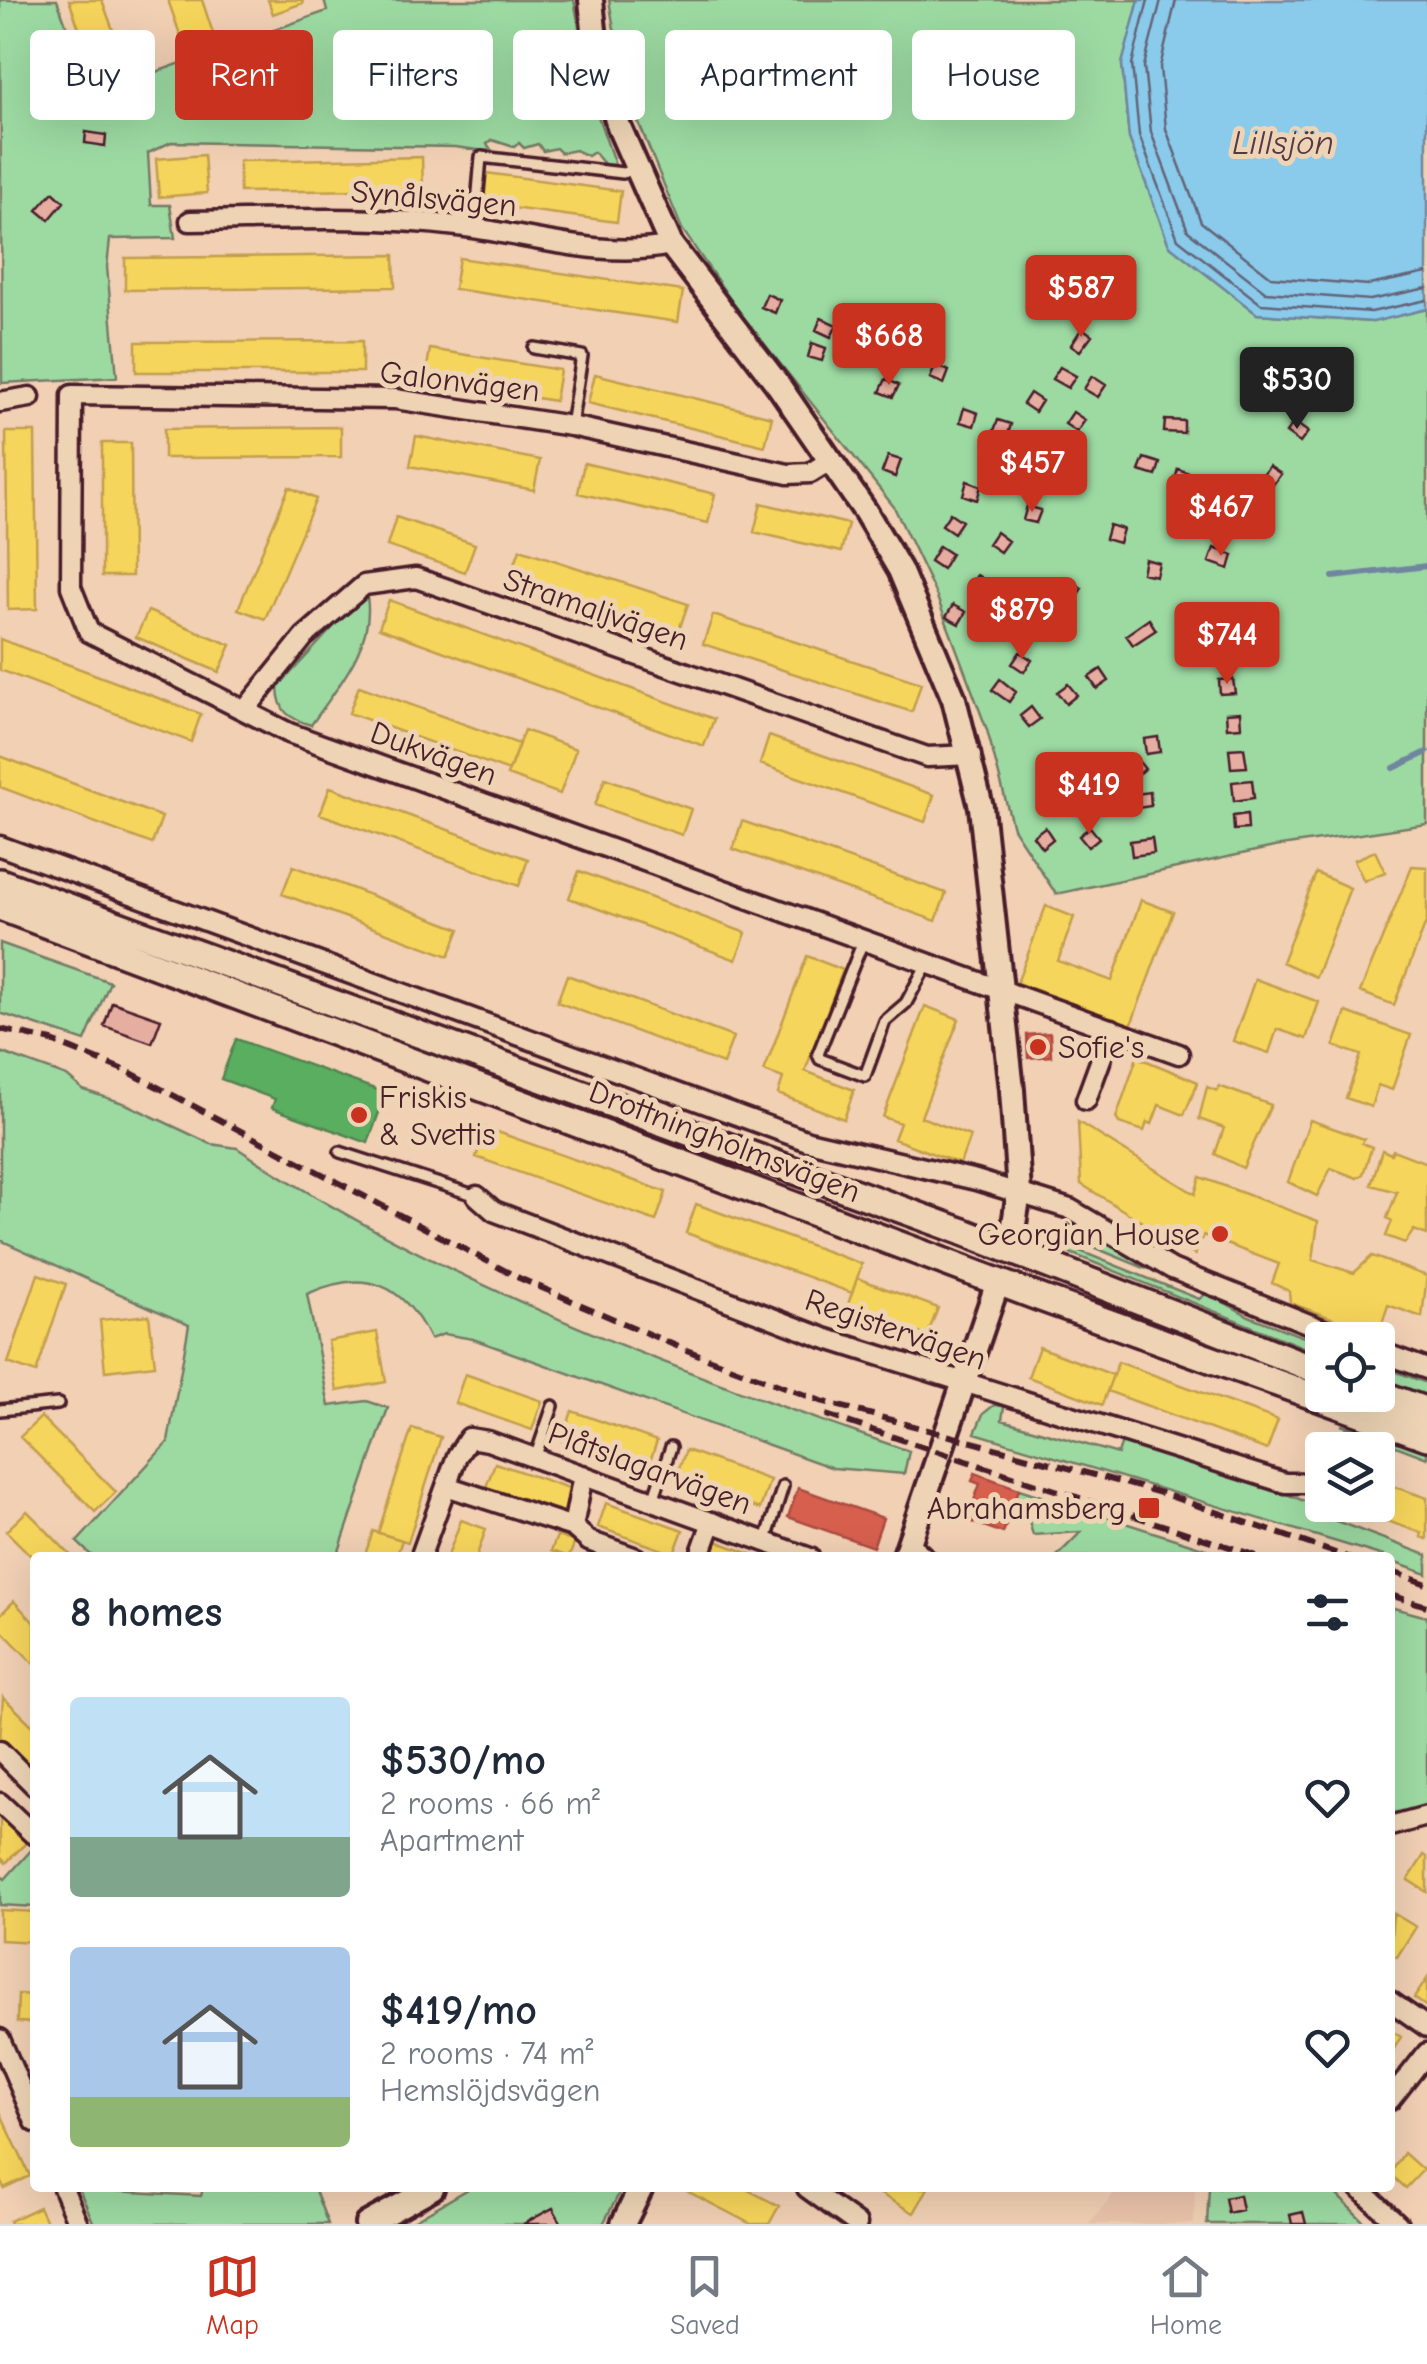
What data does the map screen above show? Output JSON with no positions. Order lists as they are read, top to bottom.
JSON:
{
  "streets": {
    "main road": ["Drottningholmsvägen"],
    "street": [
      "Synålsvägen",
      "Galonvägen",
      "Stramaljvägen",
      "Dukvägen",
      "Registervägen",
      "Plåtslagarvägen"
    ]
  },
  "crossings": [
    ["Galonvägen", "Dukvägen"],
    ["Stramaljvägen", "Dukvägen"]
  ],
  "water": ["Lillsjön"],
  "places": {
    "other": ["Sofie's", "Friskis & Svettis", "Georgian House"],
    "transit": ["Abrahamsberg"]
  },
  "page": {
    "chip": [
      "Buy",
      "Rent",
      "Filters",
      "New",
      "Apartment",
      "House"
    ],
    "price": [
      "$587",
      "$668",
      "$530",
      "$457",
      "$467",
      "$879",
      "$744",
      "$419"
    ],
    "heading": "8 homes",
    "list": [
      {
        "name": "$530/mo",
        "note": "2 rooms · 66 m² · Apartment"
      },
      {
        "name": "$419/mo",
        "note": "2 rooms · 74 m² · Hemslöjdsvägen"
      }
    ],
    "tabs": ["Map", "Saved", "Home"]
  }
}
